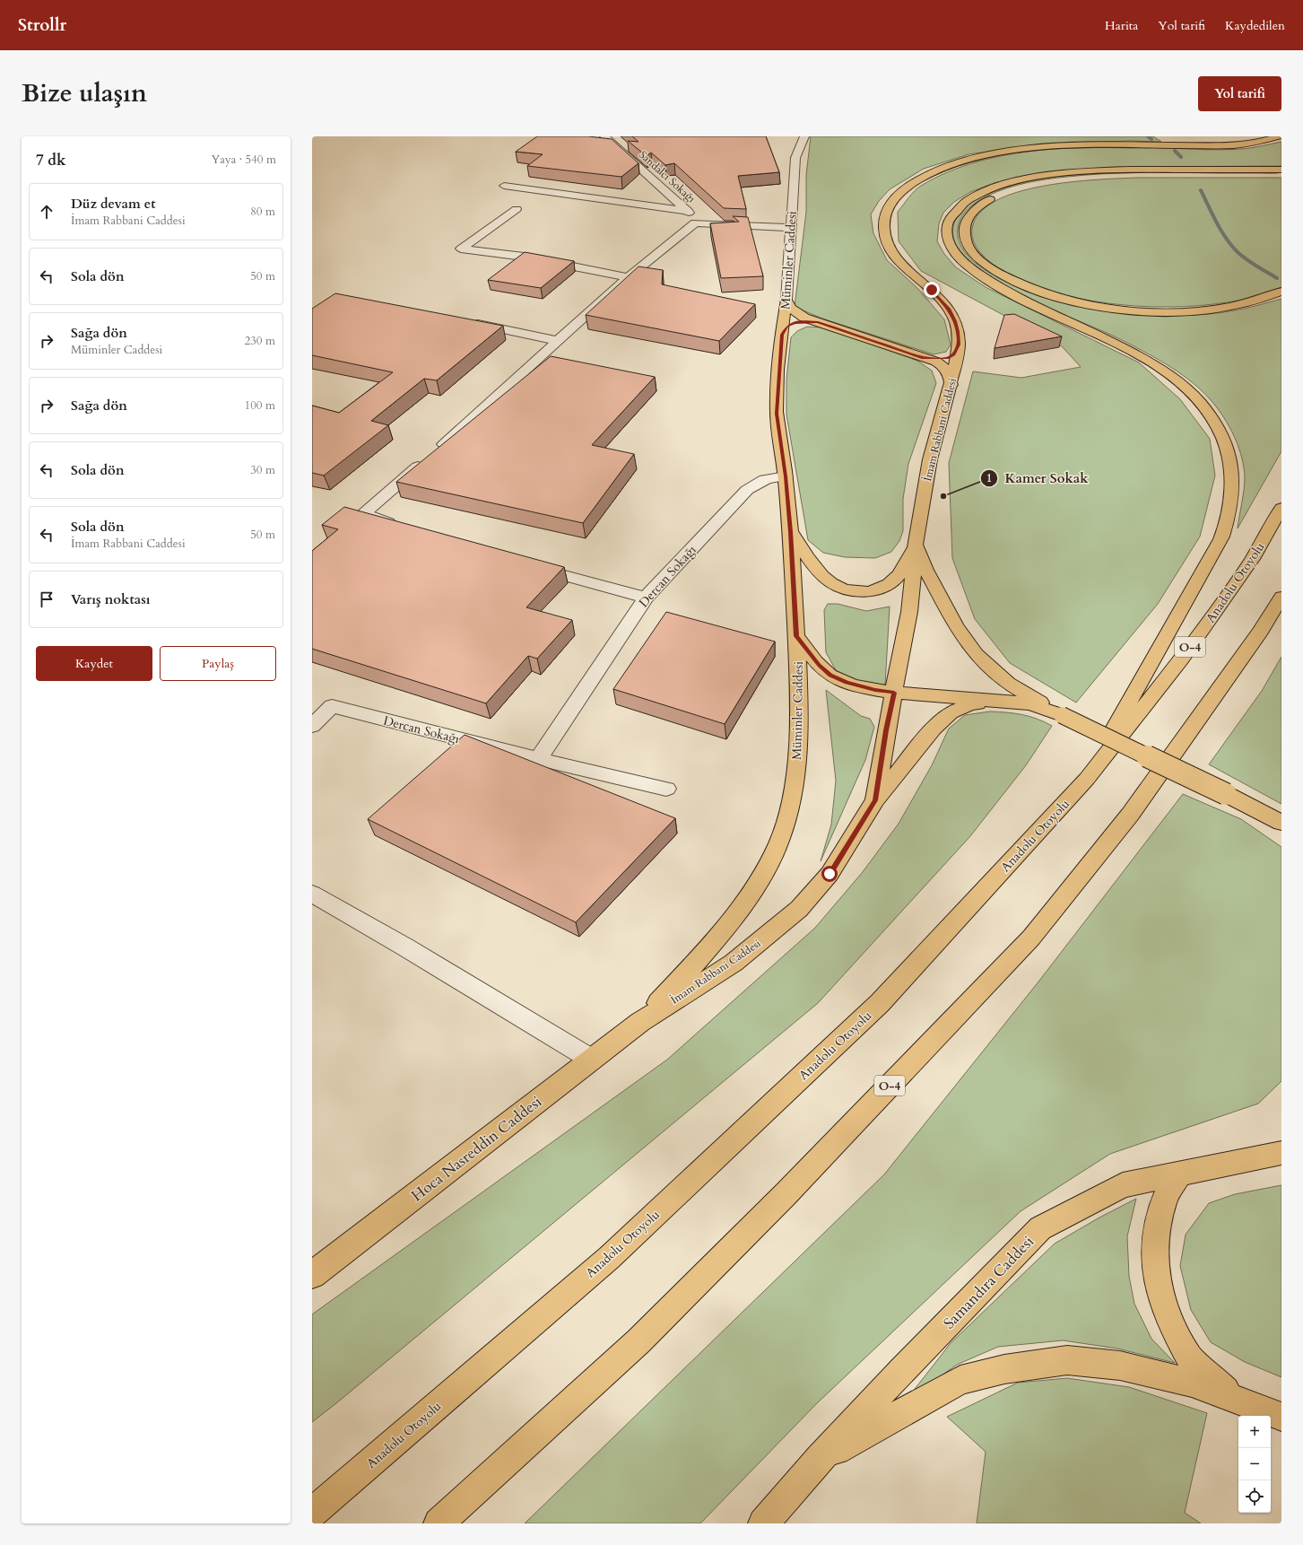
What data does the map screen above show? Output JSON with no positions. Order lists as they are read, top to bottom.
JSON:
{
  "streets": {
    "main road": [
      "Müminler Caddesi",
      "İmam Rabbani Caddesi",
      "Anadolu Otoyolu",
      "O-4",
      "Hoca Nasreddin Caddesi",
      "Samandıra Caddesi"
    ],
    "street": ["Sandalcı Sokağı", "Dercan Sokağı"]
  },
  "crossings": [
    ["Müminler Caddesi", "İmam Rabbani Caddesi"],
    ["Müminler Caddesi", "Dercan Sokağı"],
    ["Müminler Caddesi", "Hoca Nasreddin Caddesi"],
    ["İmam Rabbani Caddesi", "Hoca Nasreddin Caddesi"]
  ],
  "places": ["Kamer Sokak"],
  "page": {
    "header": "Strollr",
    "nav": ["Harita", "Yol tarifi", "Kaydedilen"],
    "title": "Bize ulaşın",
    "buttons": [
      "Yol tarifi",
      ["Kaydet", "Paylaş"]
    ],
    "heading": ["7 dk", "Yaya · 540 m"],
    "list": [
      ["Düz devam et", "İmam Rabbani Caddesi", "80 m"],
      ["Sola dön", "50 m"],
      ["Sağa dön", "Müminler Caddesi", "230 m"],
      ["Sağa dön", "100 m"],
      ["Sola dön", "30 m"],
      ["Sola dön", "İmam Rabbani Caddesi", "50 m"],
      "Varış noktası"
    ],
    "map_buttons": ["+", "−"]
  }
}
